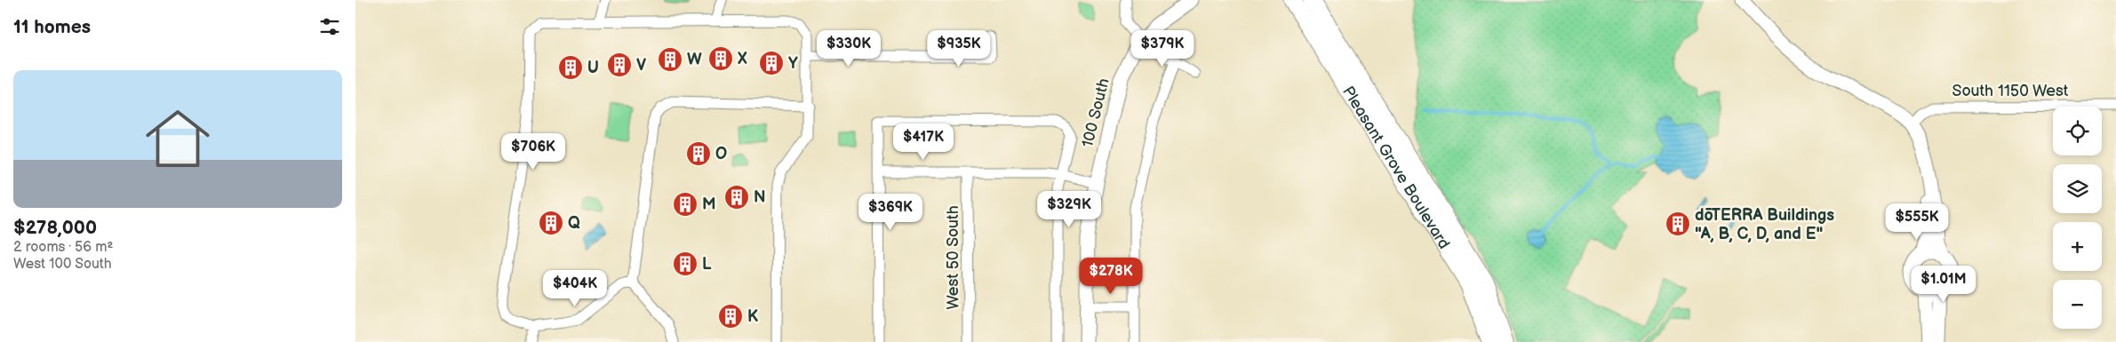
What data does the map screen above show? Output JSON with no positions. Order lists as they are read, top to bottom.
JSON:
{
  "streets": {
    "main road": ["Pleasant Grove Boulevard"],
    "street": ["South 1150 West", "100 South", "West 50 South"]
  },
  "places": {
    "building": [
      "X",
      "W",
      "Y",
      "V",
      "U",
      "O",
      "N",
      "M",
      "Q",
      "dōTERRA Buildings \"A, B, C, D, and E\"",
      "L",
      "K"
    ]
  },
  "page": {
    "heading": "11 homes",
    "price": [
      "$330K",
      "$935K",
      "$379K",
      "$417K",
      "$706K",
      "$329K",
      "$369K",
      "$555K",
      "$278K",
      "$1.01M",
      "$404K"
    ],
    "list": [
      {
        "name": "$278,000",
        "note": "2 rooms · 56 m² · West 100 South"
      }
    ],
    "map_buttons": ["+", "−"]
  }
}
